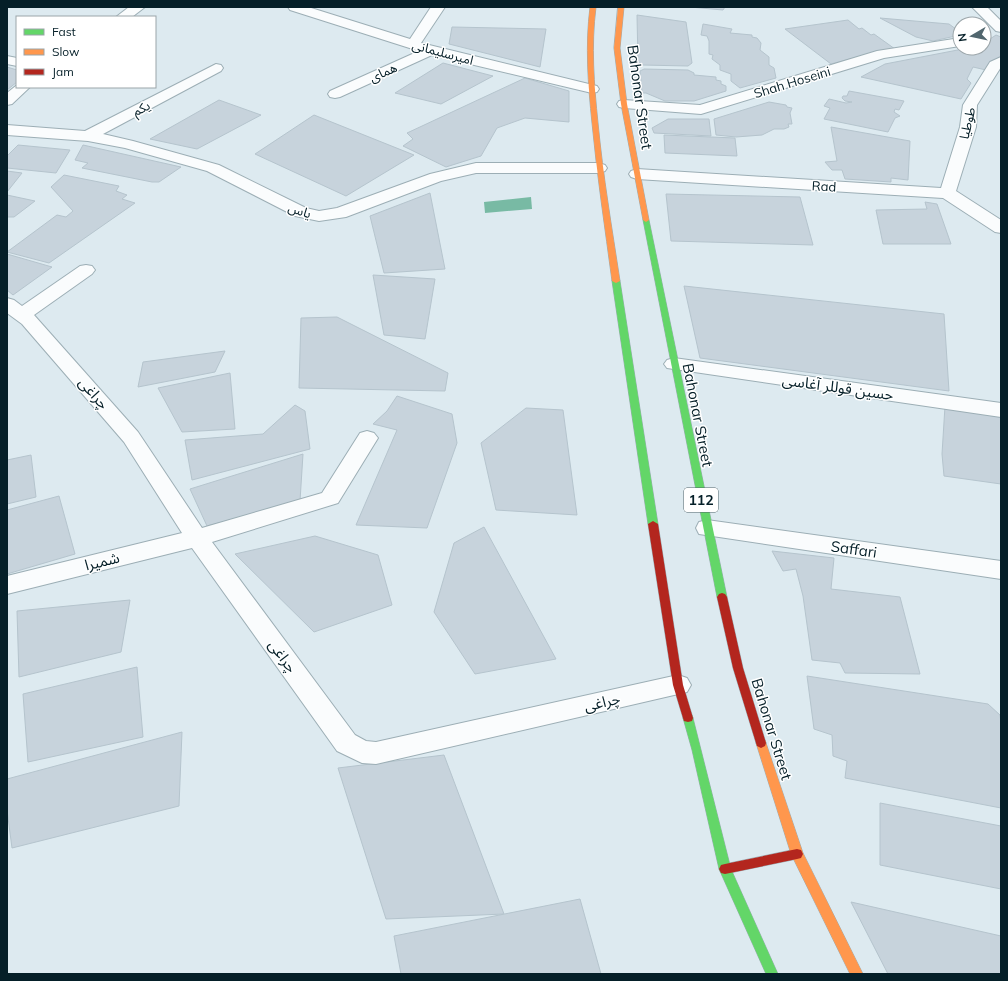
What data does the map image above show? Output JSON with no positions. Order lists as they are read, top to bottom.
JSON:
{
  "streets": {
    "main road": ["Bahonar Street", "112"],
    "street": [
      "امیرسلیمانی",
      "همای",
      "Shah Hoseini",
      "یکم",
      "طوطیا",
      "Rad",
      "یاس",
      "حسین قوللر آغاسی",
      "چراغی",
      "Saffari",
      "شمیرا"
    ]
  },
  "crossings": [
    ["امیرسلیمانی", "همای"],
    ["Shah Hoseini", "Bahonar Street"],
    ["Bahonar Street", "Rad"],
    ["Bahonar Street", "حسین قوللر آغاسی"],
    ["Bahonar Street", "Saffari"],
    ["یکم", "یاس"],
    ["طوطیا", "Rad"],
    ["چراغی", "شمیرا"]
  ],
  "legend": ["Fast", "Slow", "Jam"],
  "north": "left"
}
